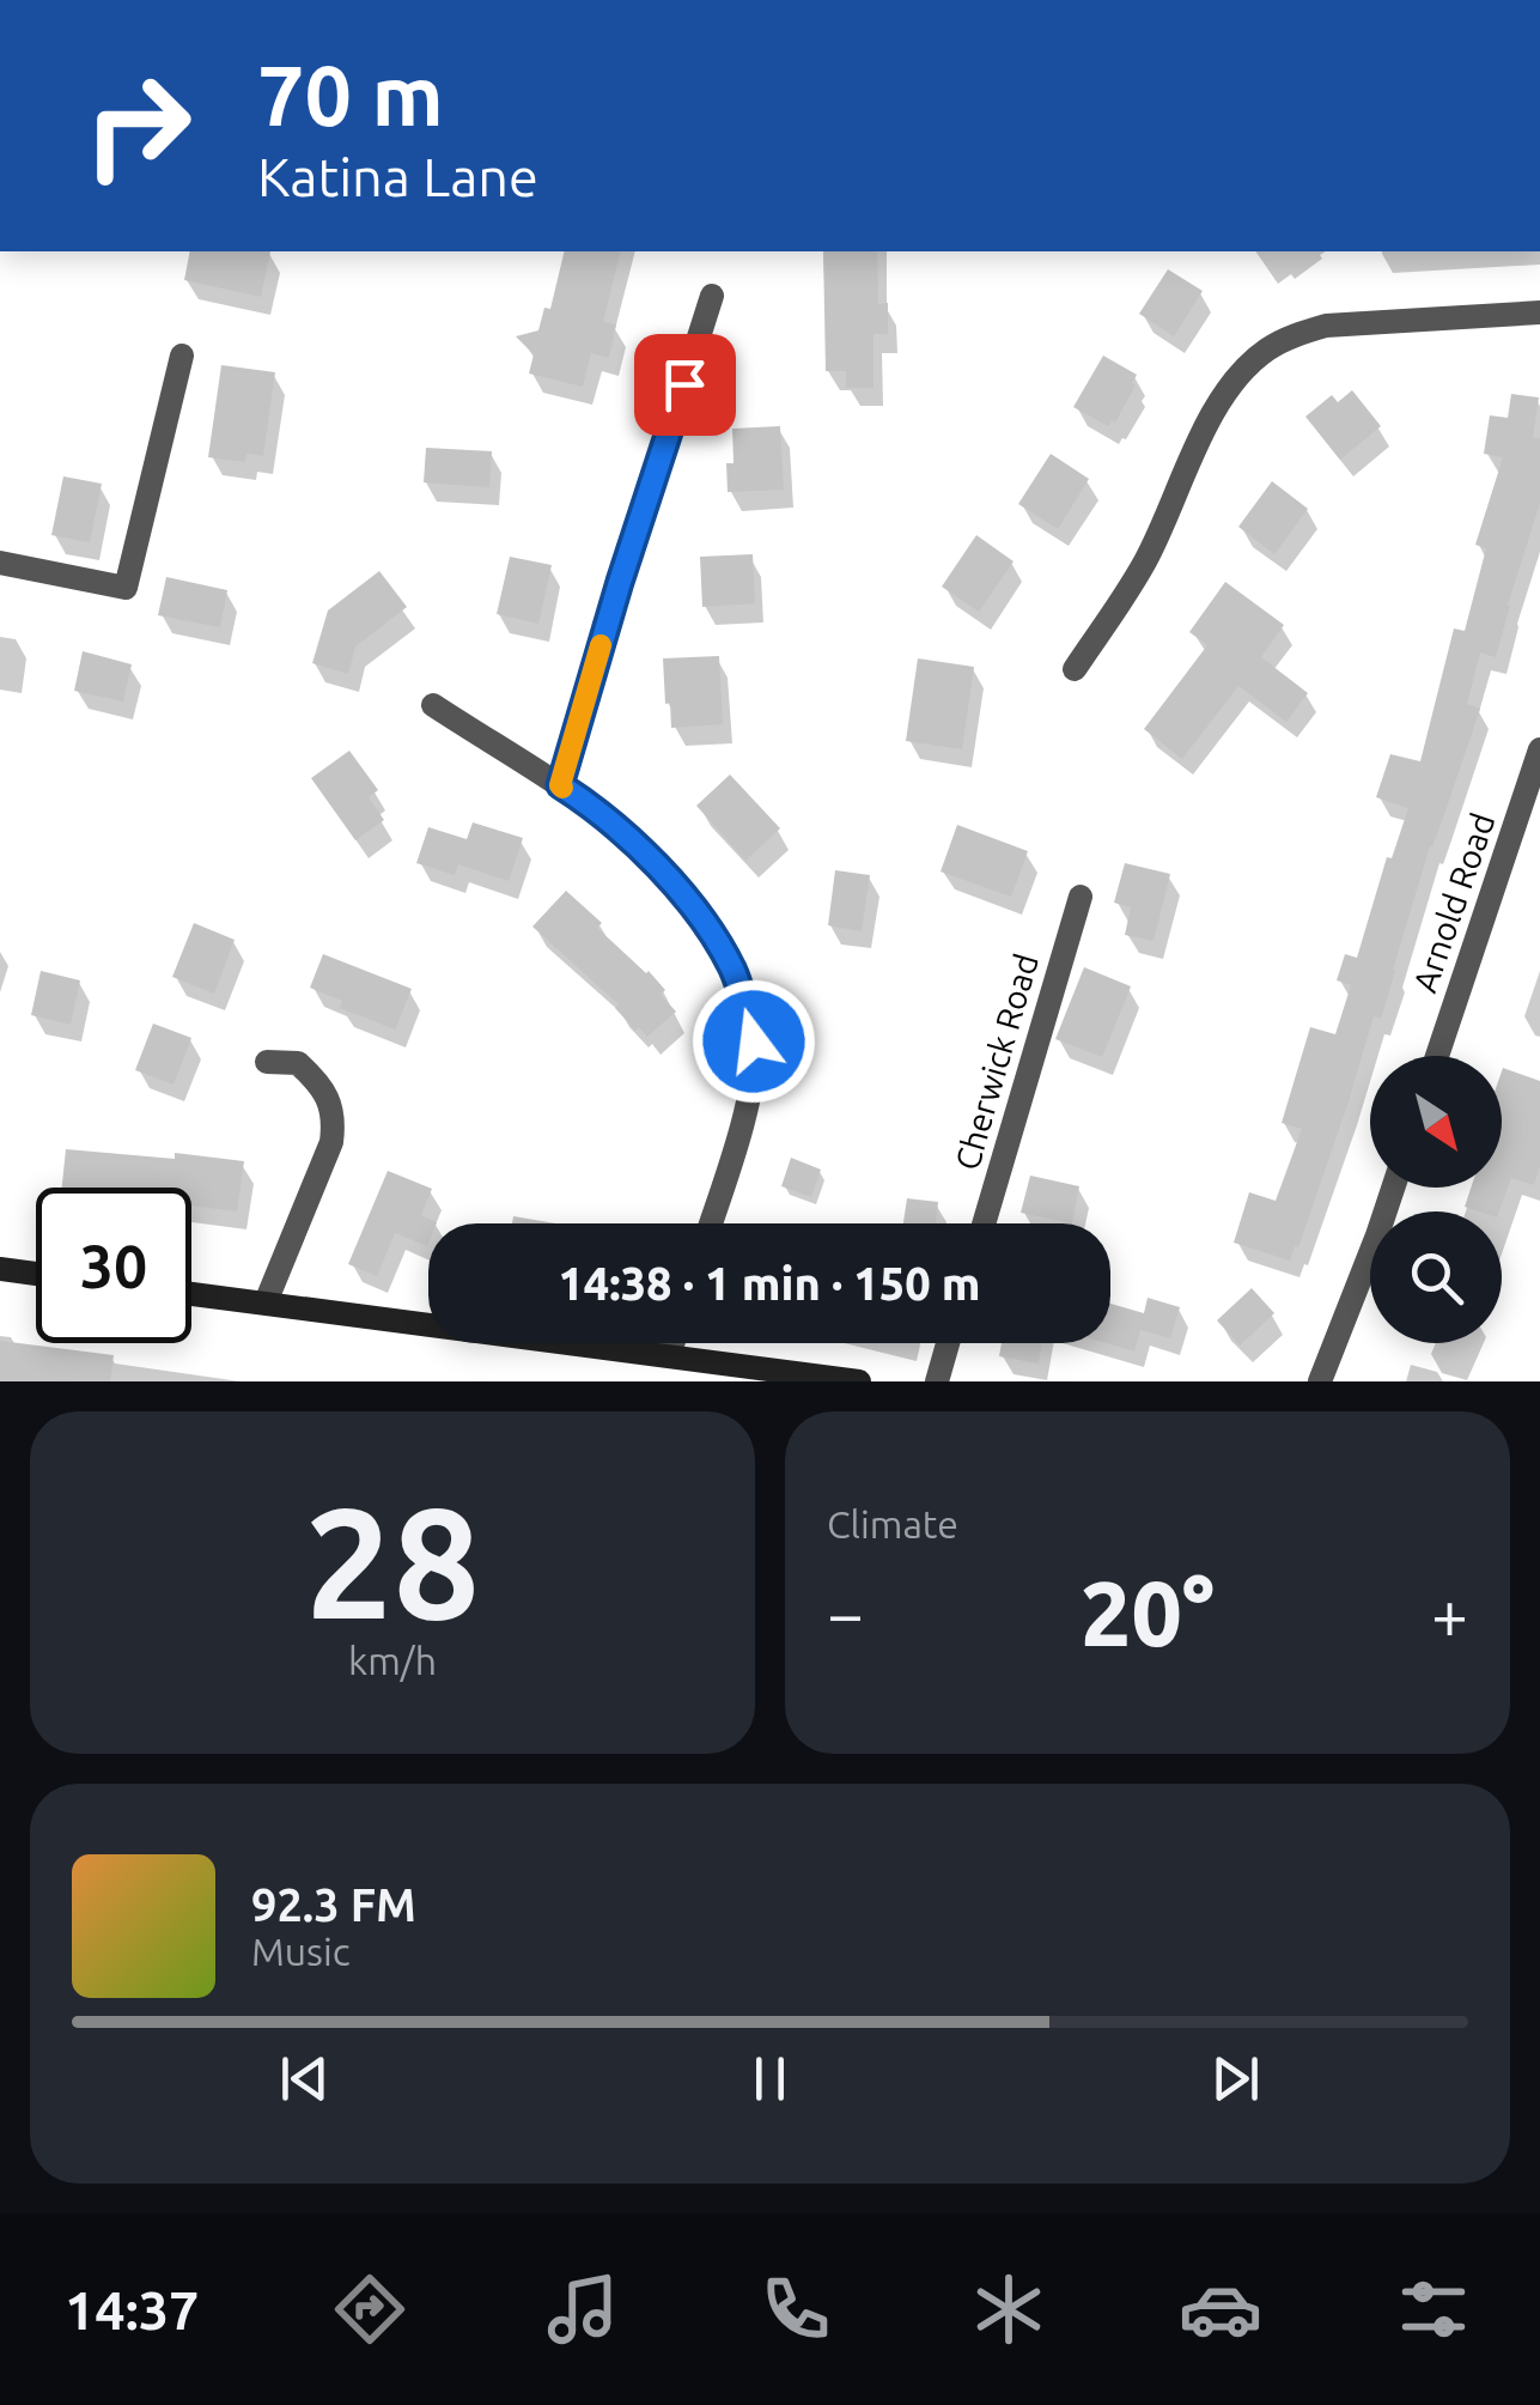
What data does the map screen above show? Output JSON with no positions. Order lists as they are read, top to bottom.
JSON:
{
  "streets": {
    "street": ["Arnold Road", "Cherwick Road"]
  },
  "north": "bottom right",
  "page": {
    "turn": ["70 m", "Katina Lane"],
    "limit": "30",
    "trip": "14:38 · 1 min · 150 m",
    "tile": [
      ["28", "km/h"],
      "Climate"
    ],
    "heat": ["−", "20°", "+"],
    "song": ["92.3 FM", "Music"],
    "tabs": "14:37"
  }
}
